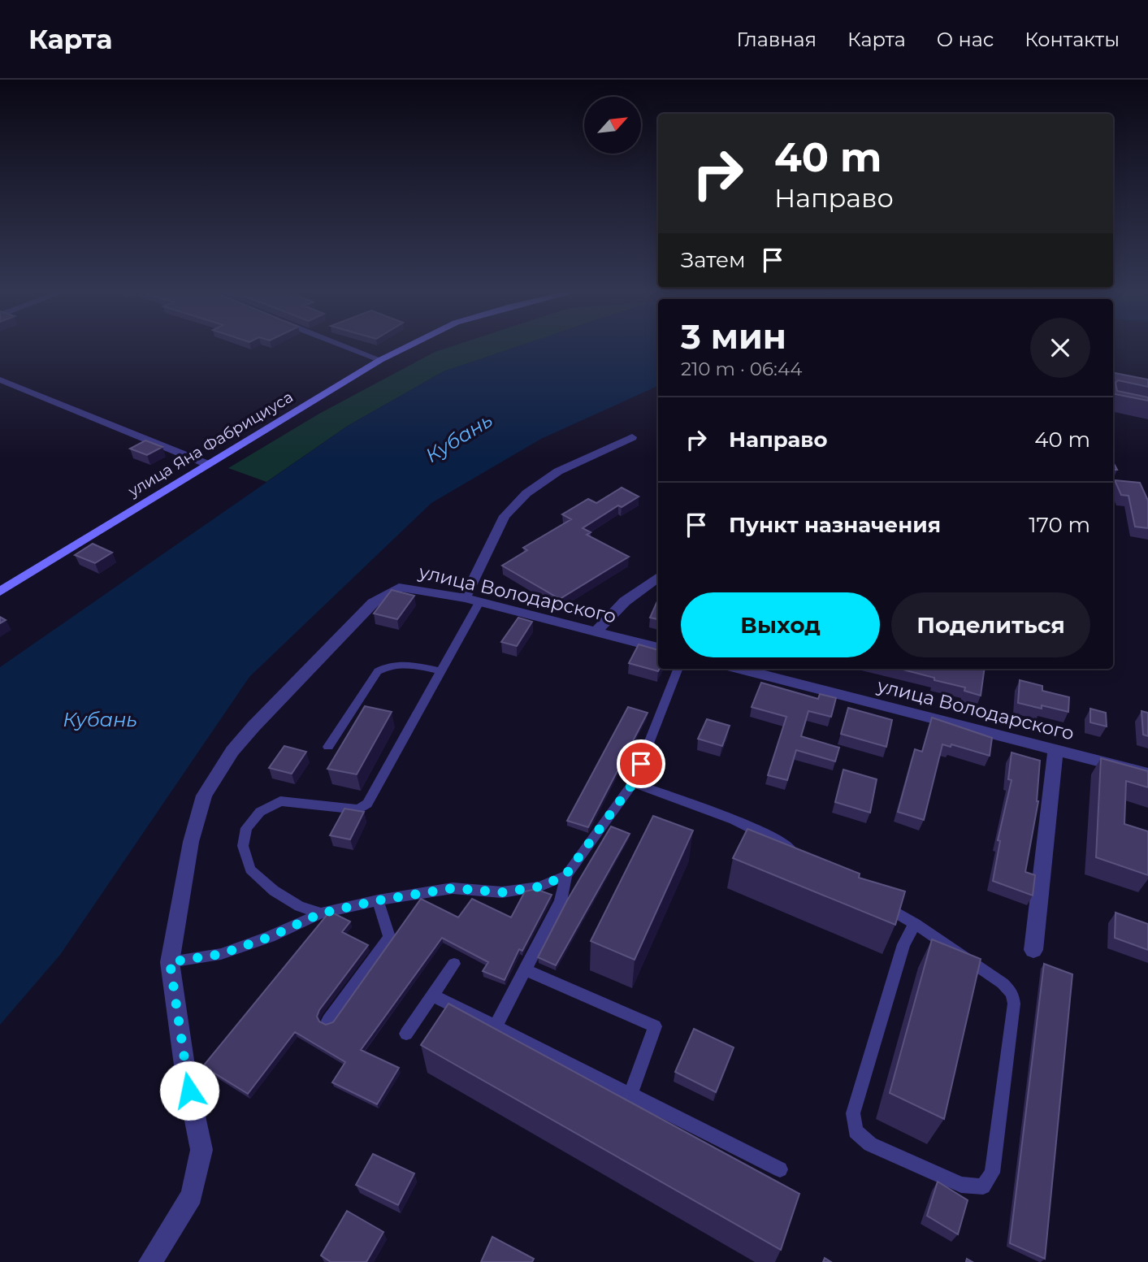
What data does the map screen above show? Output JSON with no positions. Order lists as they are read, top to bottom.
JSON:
{
  "streets": {
    "street": ["улица Яна Фабрициуса", "улица Володарского"]
  },
  "water": ["Кубань"],
  "north": "top right",
  "page": {
    "header": "Карта",
    "nav": [
      "Главная",
      "Карта",
      "О нас",
      "Контакты"
    ],
    "turn": ["40 m", "Направо"],
    "then": "Затем",
    "heading": ["3 мин", "210 m · 06:44"],
    "list": [
      {
        "name": "Направо",
        "value": "40 m"
      },
      {
        "name": "Пункт назначения",
        "value": "170 m"
      }
    ],
    "buttons": ["Выход", "Поделиться"]
  }
}
